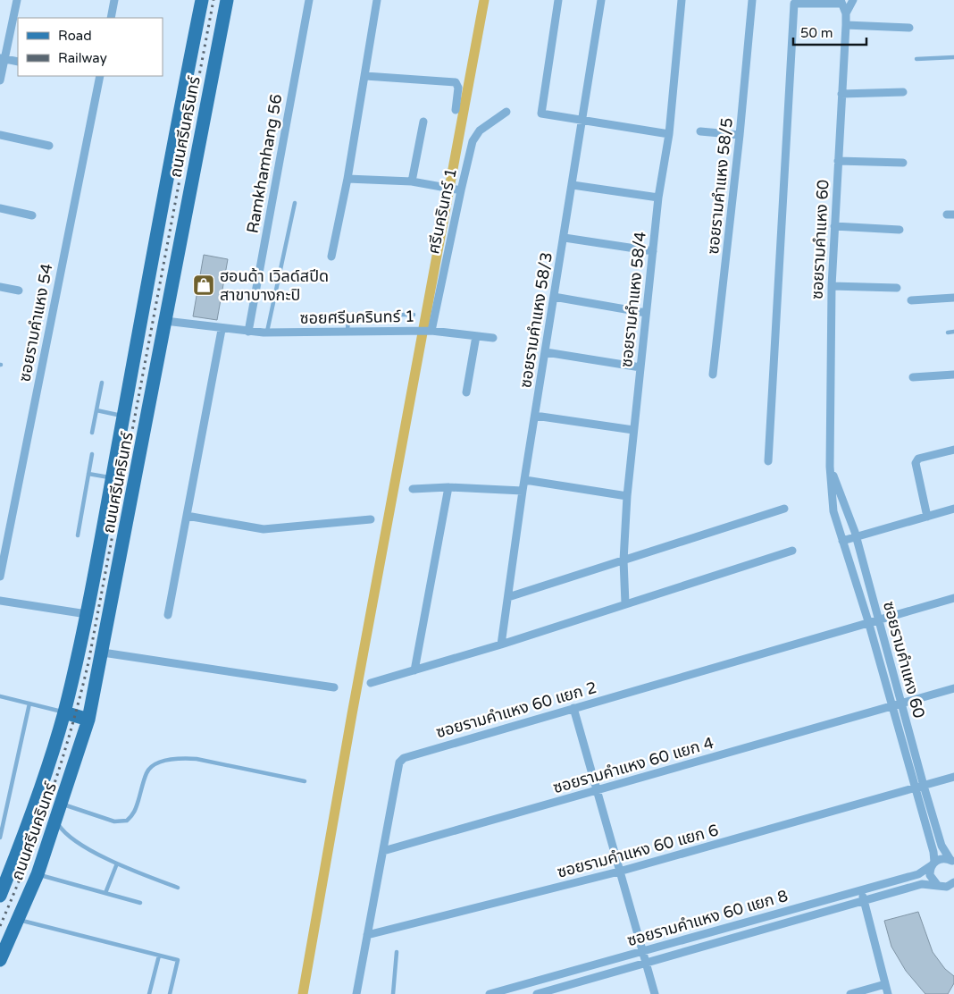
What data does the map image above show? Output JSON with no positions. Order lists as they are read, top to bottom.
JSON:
{
  "streets": {
    "main road": ["ถนนศรีนครินทร์"],
    "street": [
      "Ramkhamhang 56",
      "ซอยรามคำแหง 58/5",
      "ศรีนครินทร์ 1",
      "ซอยรามคำแหง 60",
      "ซอยรามคำแหง 58/4",
      "ซอยศรีนครินทร์ 1",
      "ซอยรามคำแหง 58/3",
      "ซอยรามคำแหง 54",
      "ซอยรามคำแหง 60 แยก 2",
      "ซอยรามคำแหง 60 แยก 4",
      "ซอยรามคำแหง 60 แยก 6",
      "ซอยรามคำแหง 60 แยก 8"
    ]
  },
  "crossings": [
    ["ถนนศรีนครินทร์", "ซอยศรีนครินทร์ 1"],
    ["Ramkhamhang 56", "ซอยศรีนครินทร์ 1"],
    ["ศรีนครินทร์ 1", "ซอยศรีนครินทร์ 1"],
    ["ซอยรามคำแหง 60", "ซอยรามคำแหง 60 แยก 2"],
    ["ซอยรามคำแหง 60", "ซอยรามคำแหง 60 แยก 4"],
    ["ซอยรามคำแหง 60", "ซอยรามคำแหง 60 แยก 6"],
    ["ซอยรามคำแหง 60", "ซอยรามคำแหง 60 แยก 8"],
    ["ซอยรามคำแหง 60 แยก 2", "ซอยรามคำแหง 60 แยก 4"],
    ["ซอยรามคำแหง 60 แยก 2", "ซอยรามคำแหง 60 แยก 6"]
  ],
  "places": {
    "shop": ["ฮอนด้า เวิลด์สปีด สาขาบางกะปิ"]
  },
  "legend": ["Road", "Railway"],
  "scale_bar": "50 m"
}
